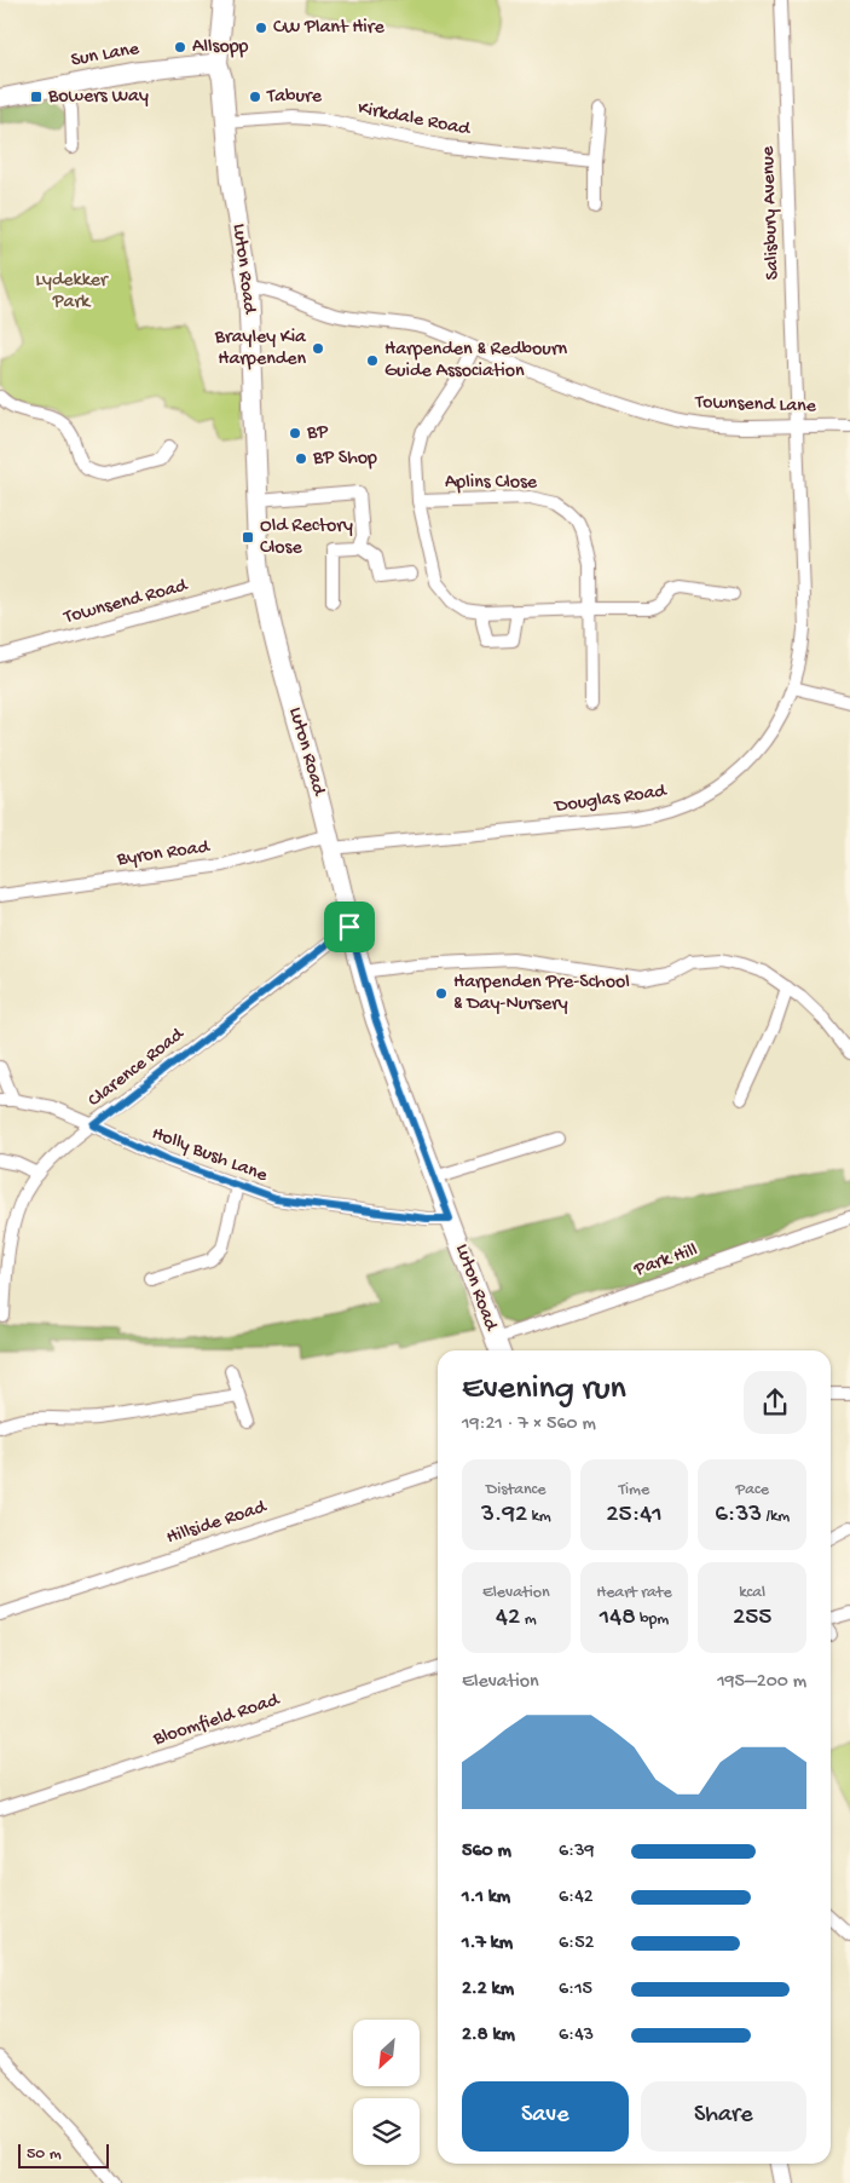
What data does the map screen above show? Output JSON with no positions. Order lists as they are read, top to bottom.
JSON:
{
  "streets": {
    "main road": ["Luton Road"],
    "street": [
      "Sun Lane",
      "Kirkdale Road",
      "Salisbury Avenue",
      "Townsend Lane",
      "Aplins Close",
      "Townsend Road",
      "Douglas Road",
      "Byron Road",
      "Clarence Road",
      "Holly Bush Lane",
      "Park Hill",
      "Hillside Road",
      "Bloomfield Road"
    ]
  },
  "crossings": [
    ["Sun Lane", "Luton Road"],
    ["Kirkdale Road", "Luton Road"],
    ["Salisbury Avenue", "Townsend Lane"],
    ["Salisbury Avenue", "Douglas Road"],
    ["Luton Road", "Townsend Lane"],
    ["Luton Road", "Townsend Road"],
    ["Luton Road", "Douglas Road"],
    ["Luton Road", "Byron Road"],
    ["Luton Road", "Clarence Road"],
    ["Luton Road", "Holly Bush Lane"],
    ["Luton Road", "Park Hill"],
    ["Townsend Lane", "Aplins Close"],
    ["Townsend Lane", "Douglas Road"],
    ["Douglas Road", "Byron Road"],
    ["Clarence Road", "Holly Bush Lane"]
  ],
  "parks": ["Lydekker Park"],
  "places": {
    "other": [
      "CW Plant Hire",
      "Allsopp",
      "Tabure",
      "Brayley Kia Harpenden",
      "Harpenden & Redbourn Guide Association",
      "BP",
      "BP Shop",
      "Harpenden Pre-School & Day-Nursery"
    ],
    "transit": ["Bowers Way", "Old Rectory Close"]
  },
  "scale_bar": "50 m",
  "north": "bottom left",
  "page": {
    "heading": ["Evening run", "19:21 · 7 × 560 m"],
    "stats": [
      ["Distance", "3.92 km"],
      ["Time", "25:41"],
      ["Pace", "6:33 /km"],
      ["Elevation", "42 m"],
      ["Heart rate", "148 bpm"],
      ["kcal", "255"]
    ],
    "chart": ["Elevation", "195–200 m"],
    "list": [
      {
        "name": "560 m",
        "note": "6:39"
      },
      {
        "name": "1.1 km",
        "note": "6:42"
      },
      {
        "name": "1.7 km",
        "note": "6:52"
      },
      {
        "name": "2.2 km",
        "note": "6:15"
      },
      {
        "name": "2.8 km",
        "note": "6:43"
      }
    ],
    "buttons": ["Save", "Share"],
    "scale": "50 m"
  }
}
